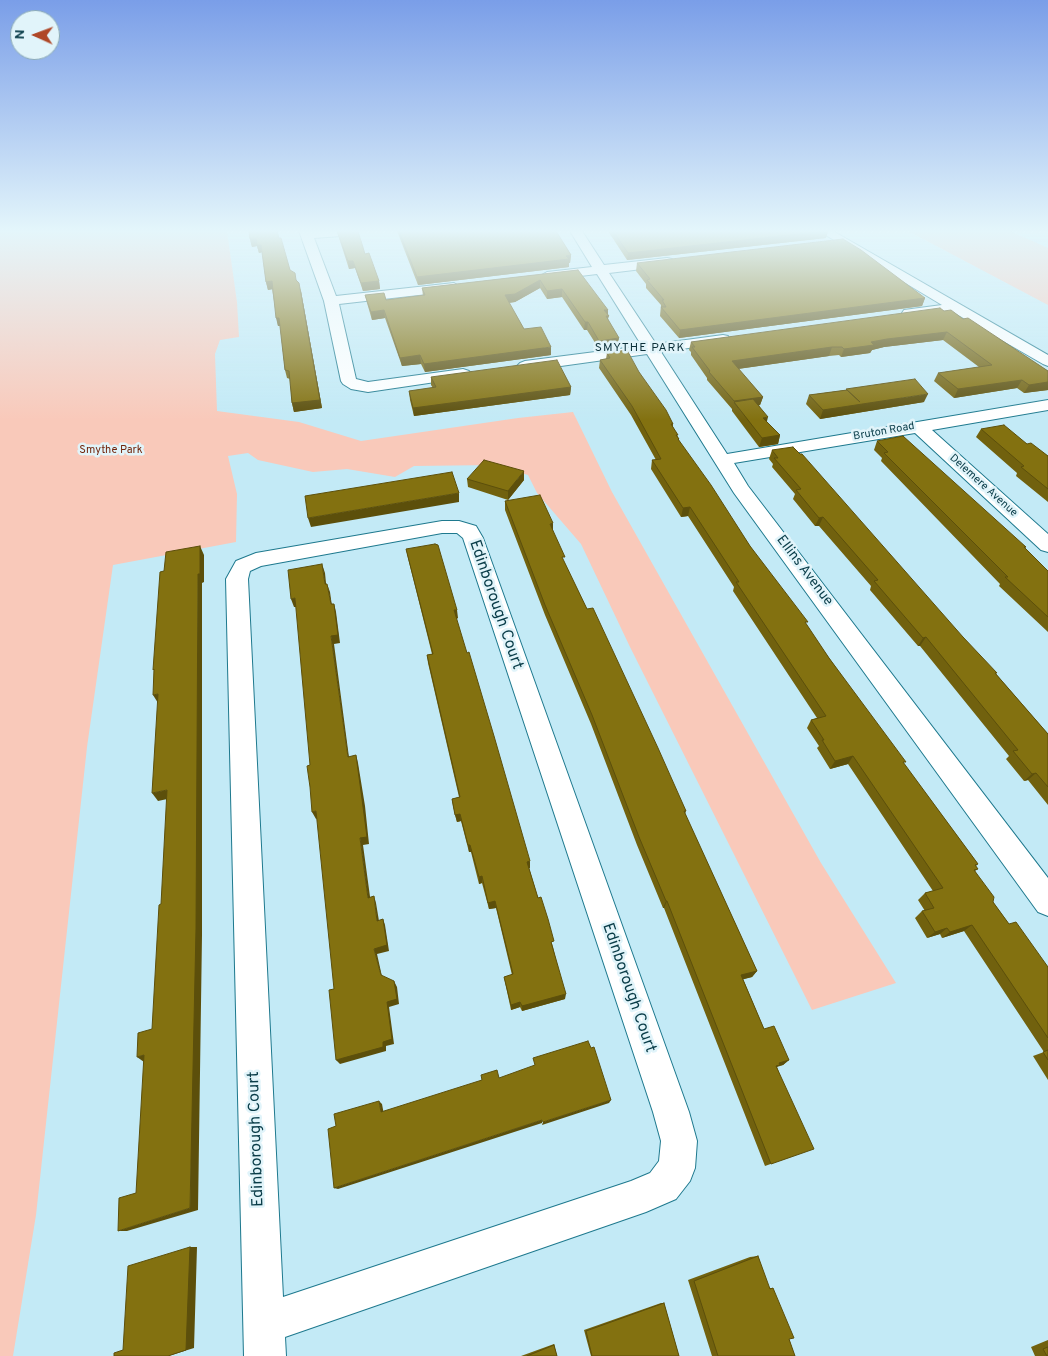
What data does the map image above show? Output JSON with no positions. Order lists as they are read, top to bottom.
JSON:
{
  "streets": {
    "street": [
      "Bruton Road",
      "Delemere Avenue",
      "Ellins Avenue",
      "Edinborough Court"
    ]
  },
  "crossings": [
    ["Bruton Road", "Delemere Avenue"],
    ["Bruton Road", "Ellins Avenue"]
  ],
  "districts": ["SMYTHE PARK"],
  "parks": ["Smythe Park"],
  "north": "left"
}
